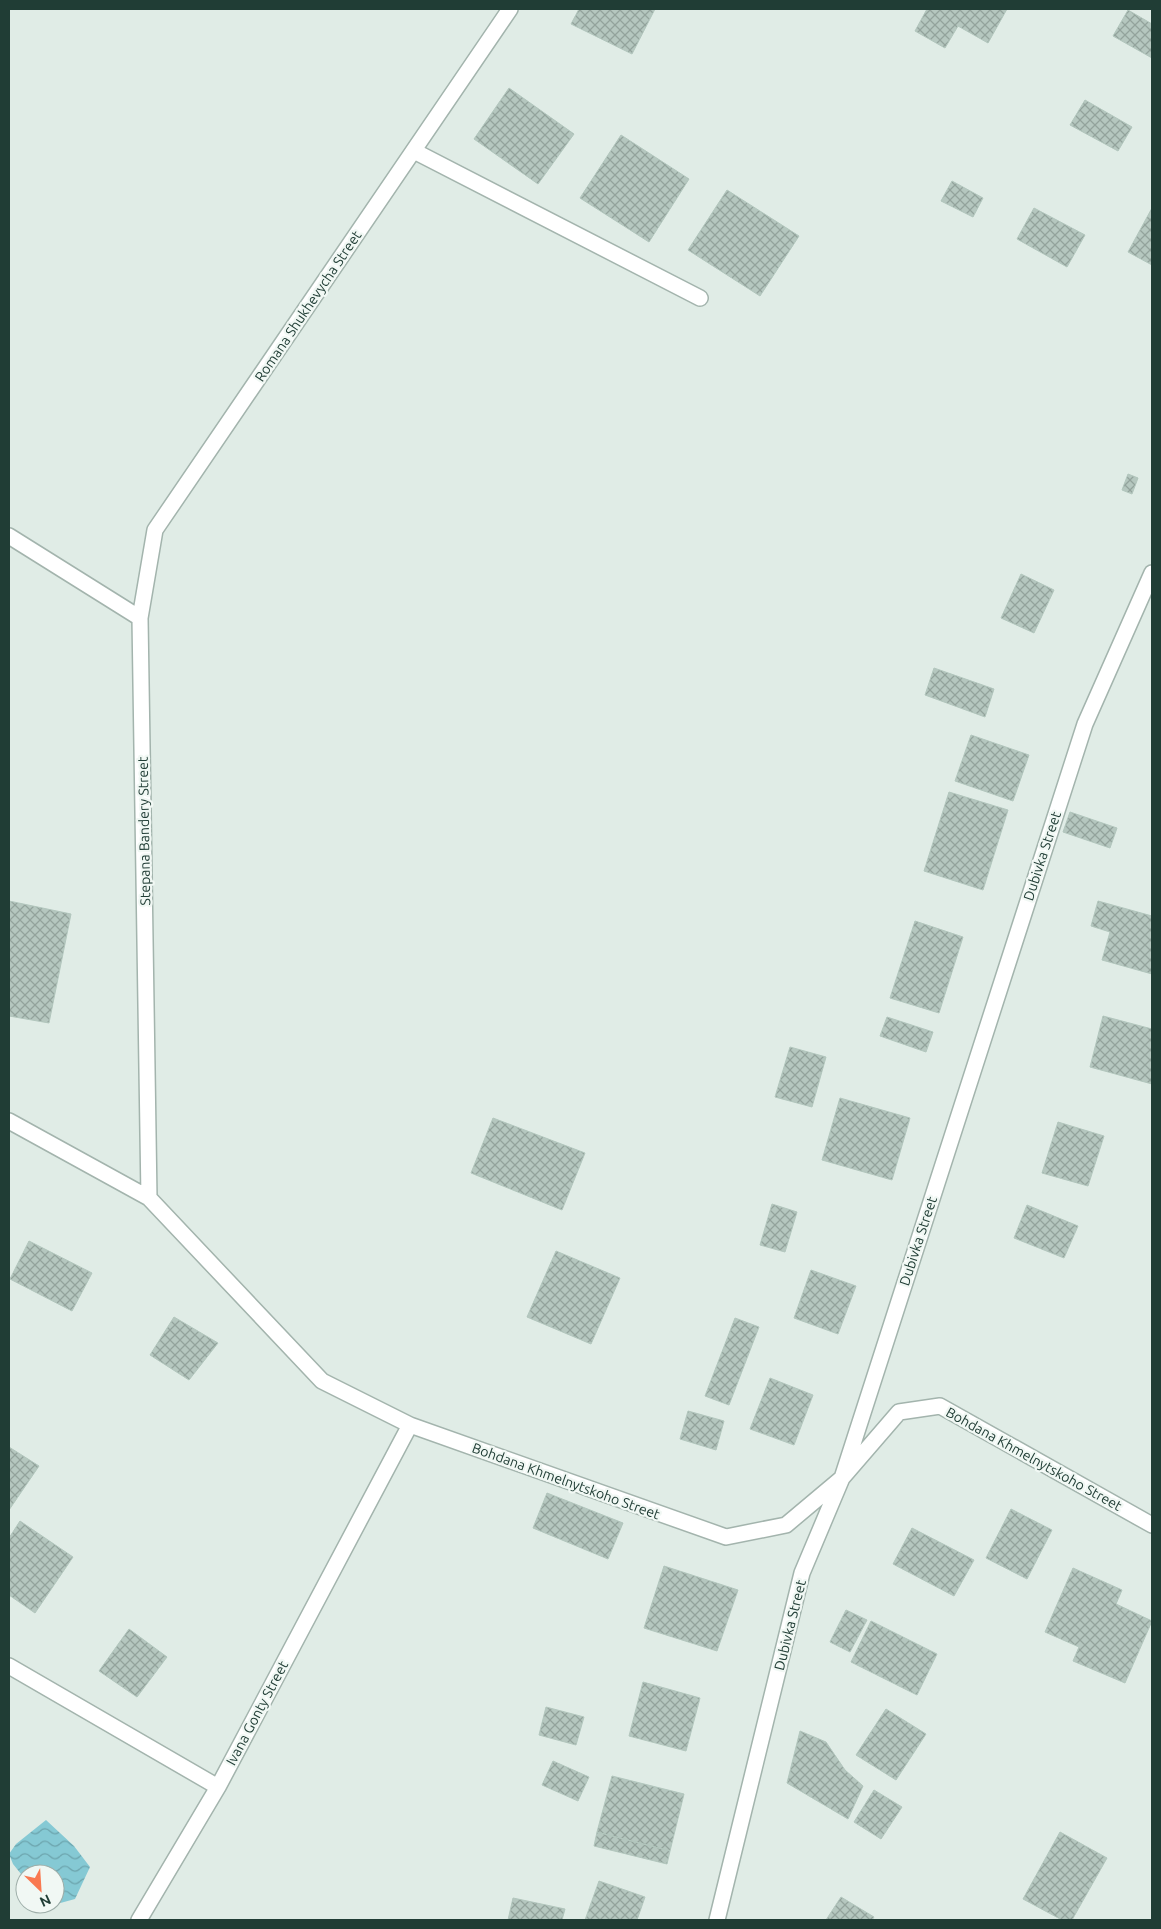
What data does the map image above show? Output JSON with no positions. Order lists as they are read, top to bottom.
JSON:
{
  "streets": {
    "street": [
      "Romana Shukhevycha Street",
      "Stepana Bandery Street",
      "Dubivka Street",
      "Bohdana Khmelnytskoho Street",
      "Ivana Gonty Street"
    ]
  },
  "crossings": [
    ["Romana Shukhevycha Street", "Stepana Bandery Street"],
    ["Stepana Bandery Street", "Bohdana Khmelnytskoho Street"],
    ["Dubivka Street", "Bohdana Khmelnytskoho Street"],
    ["Bohdana Khmelnytskoho Street", "Ivana Gonty Street"]
  ],
  "north": "bottom right"
}
